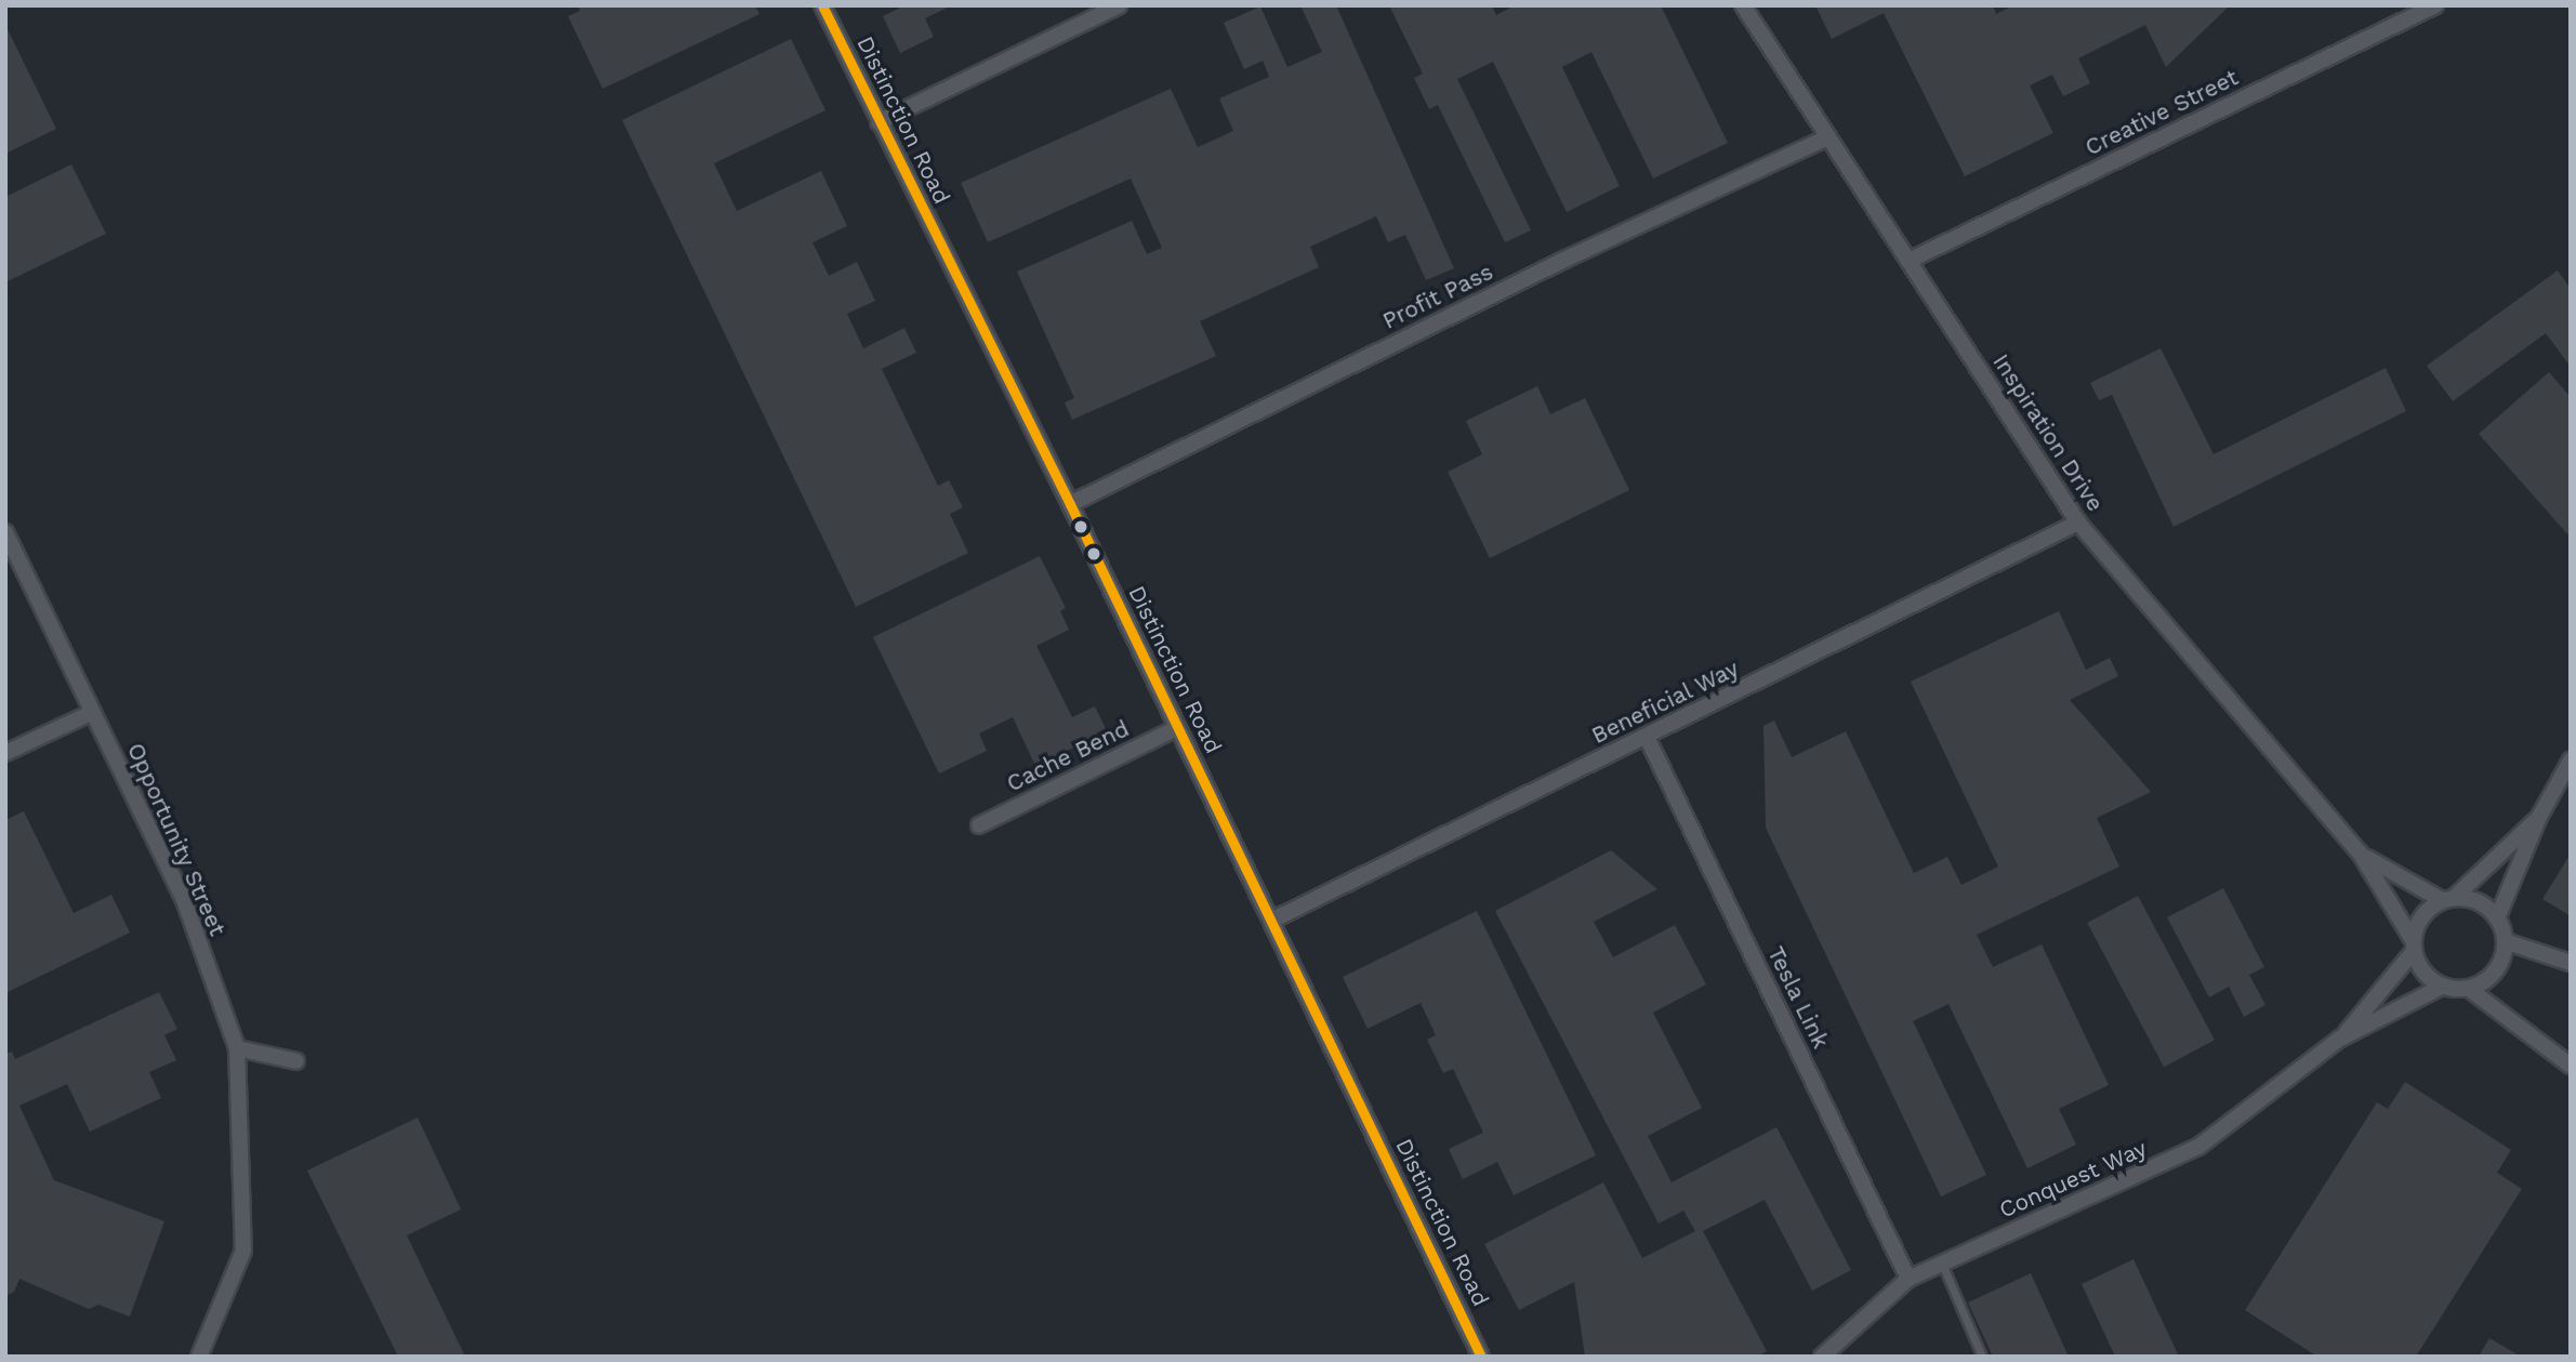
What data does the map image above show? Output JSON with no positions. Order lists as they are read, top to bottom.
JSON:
{
  "streets": {
    "street": [
      "Creative Street",
      "Distinction Road",
      "Profit Pass",
      "Inspiration Drive",
      "Beneficial Way",
      "Cache Bend",
      "Opportunity Street",
      "Tesla Link",
      "Conquest Way"
    ]
  },
  "crossings": [
    ["Creative Street", "Inspiration Drive"],
    ["Distinction Road", "Profit Pass"],
    ["Distinction Road", "Beneficial Way"],
    ["Distinction Road", "Cache Bend"],
    ["Profit Pass", "Inspiration Drive"],
    ["Inspiration Drive", "Beneficial Way"],
    ["Inspiration Drive", "Conquest Way"],
    ["Beneficial Way", "Tesla Link"],
    ["Tesla Link", "Conquest Way"]
  ]
}
